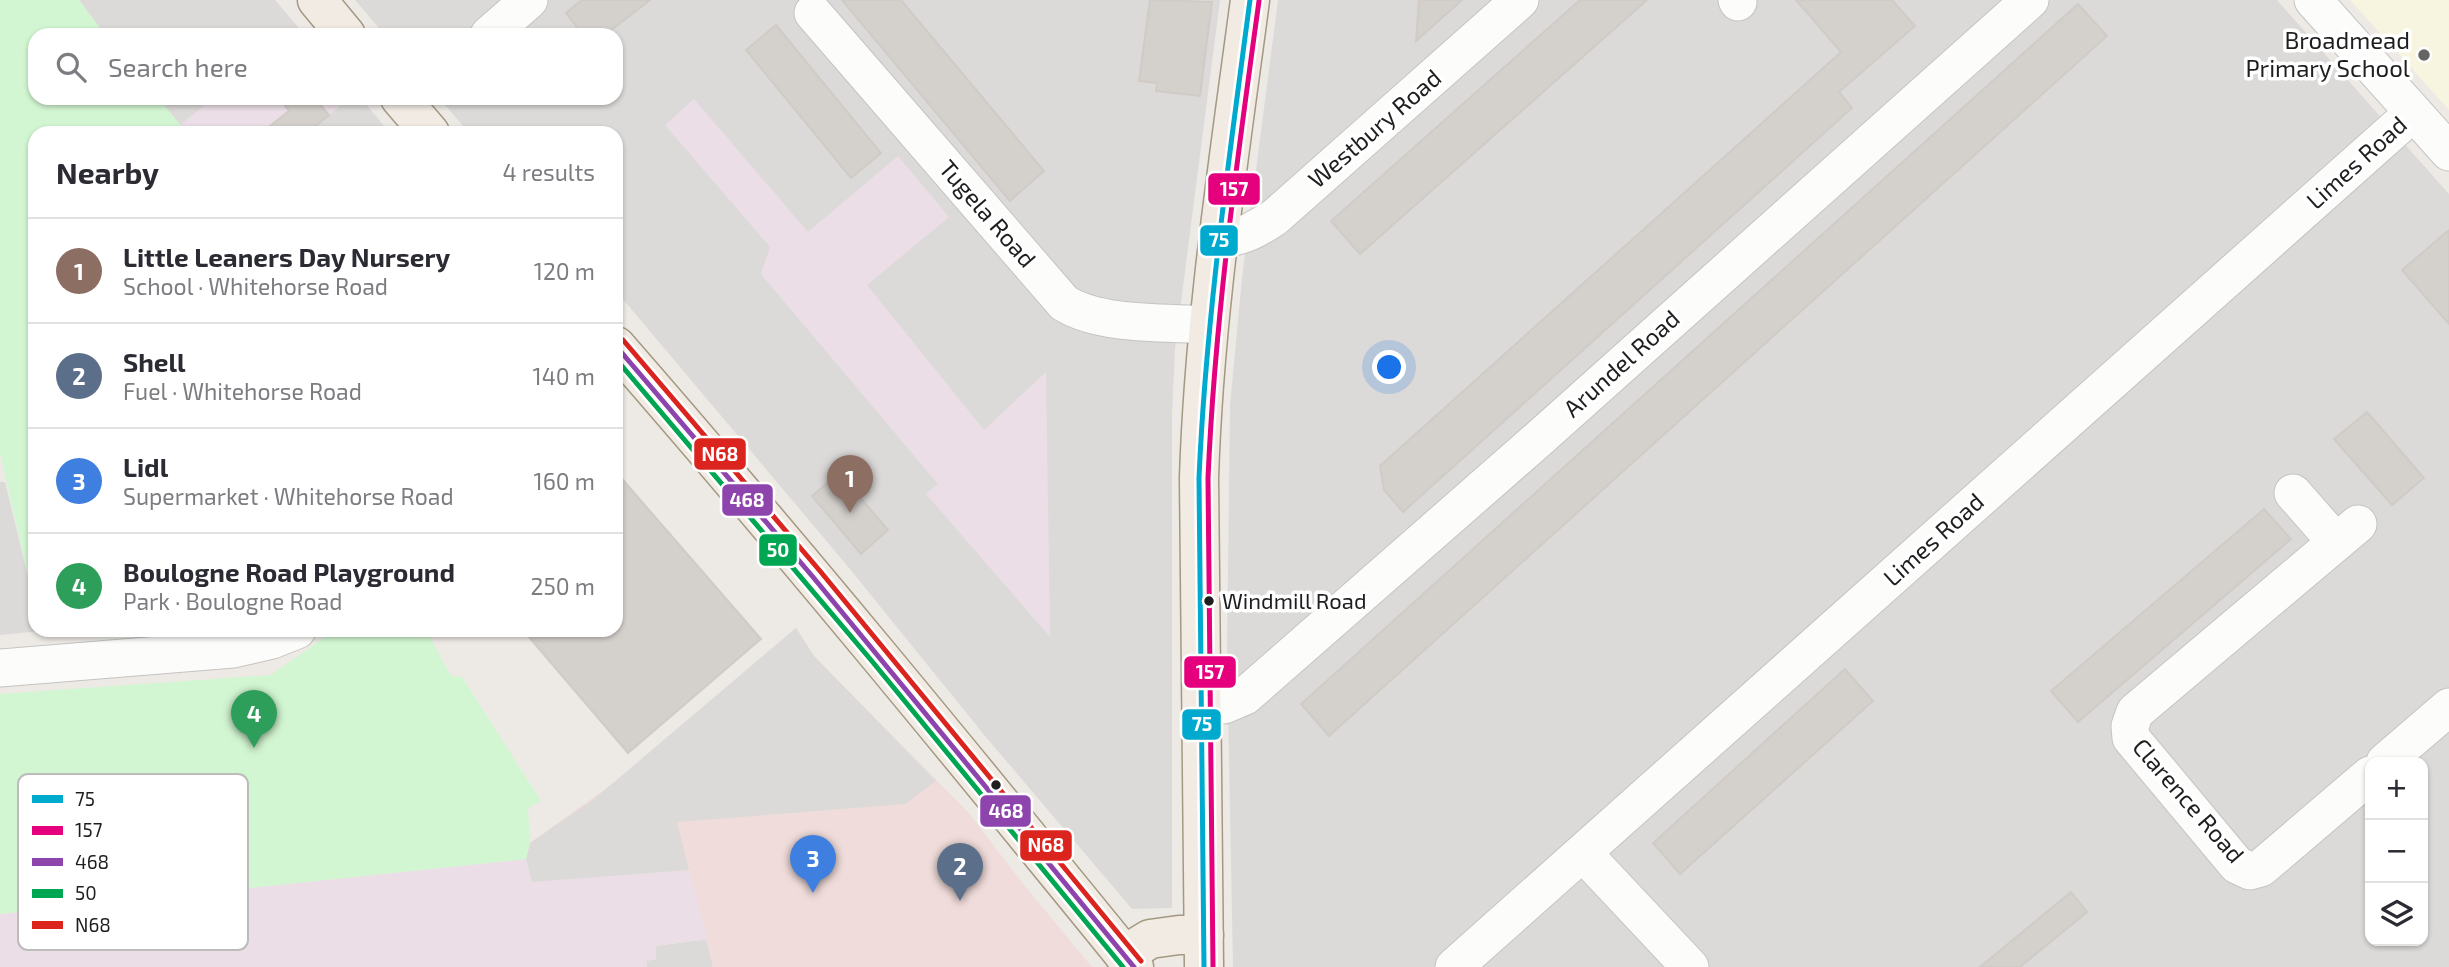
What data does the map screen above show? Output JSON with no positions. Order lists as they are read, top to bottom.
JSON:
{
  "streets": {
    "street": [
      "Westbury Road",
      "Limes Road",
      "Tugela Road",
      "Arundel Road",
      "Clarence Road"
    ]
  },
  "places": ["Broadmead Primary School", "Windmill Road"],
  "lines": [
    "transit line 75",
    "transit line 157",
    "transit line N68",
    "transit line 468",
    "transit line 50"
  ],
  "legend": [
    "75",
    "157",
    "468",
    "50",
    "N68"
  ],
  "page": {
    "search": "Search here",
    "heading": ["Nearby", "4 results"],
    "list": [
      {
        "mark": "1",
        "name": "Little Leaners Day Nursery",
        "note": "School · Whitehorse Road",
        "value": "120 m"
      },
      {
        "mark": "2",
        "name": "Shell",
        "note": "Fuel · Whitehorse Road",
        "value": "140 m"
      },
      {
        "mark": "3",
        "name": "Lidl",
        "note": "Supermarket · Whitehorse Road",
        "value": "160 m"
      },
      {
        "mark": "4",
        "name": "Boulogne Road Playground",
        "note": "Park · Boulogne Road",
        "value": "250 m"
      }
    ],
    "pins": [
      "1",
      "4",
      "3",
      "2"
    ],
    "map_buttons": ["+", "−"]
  }
}
